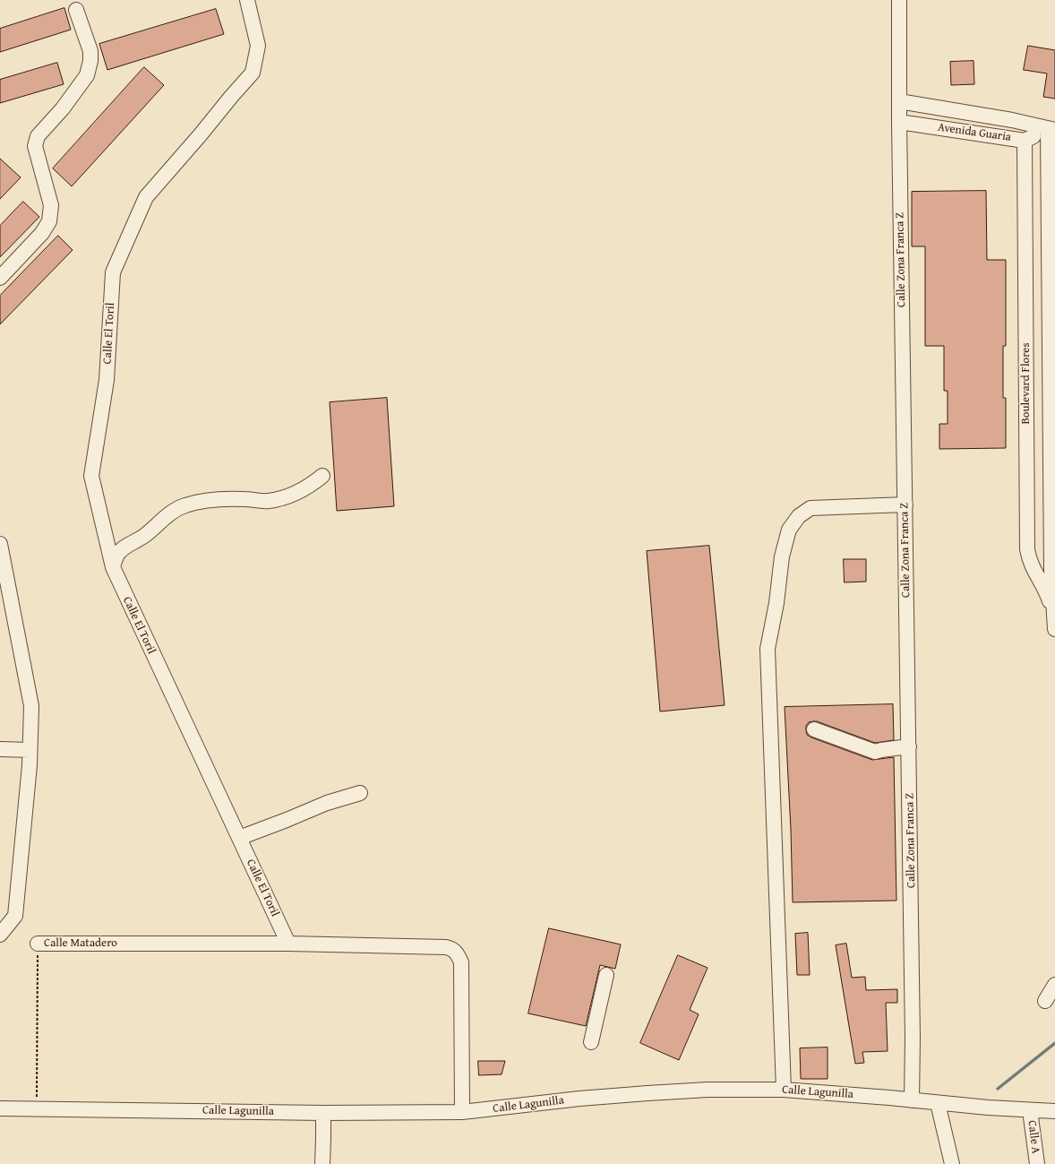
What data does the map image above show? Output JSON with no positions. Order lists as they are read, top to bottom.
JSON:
{
  "streets": {
    "street": [
      "Avenida Guaria",
      "Calle Zona Franca Z",
      "Calle El Toril",
      "Boulevard Flores",
      "Calle Matadero",
      "Calle Lagunilla",
      "Calle A"
    ]
  },
  "crossings": [
    ["Avenida Guaria", "Calle Zona Franca Z"],
    ["Avenida Guaria", "Boulevard Flores"],
    ["Calle Zona Franca Z", "Calle Lagunilla"],
    ["Calle El Toril", "Calle Matadero"],
    ["Calle Matadero", "Calle Lagunilla"],
    ["Calle Lagunilla", "Calle A"]
  ]
}
